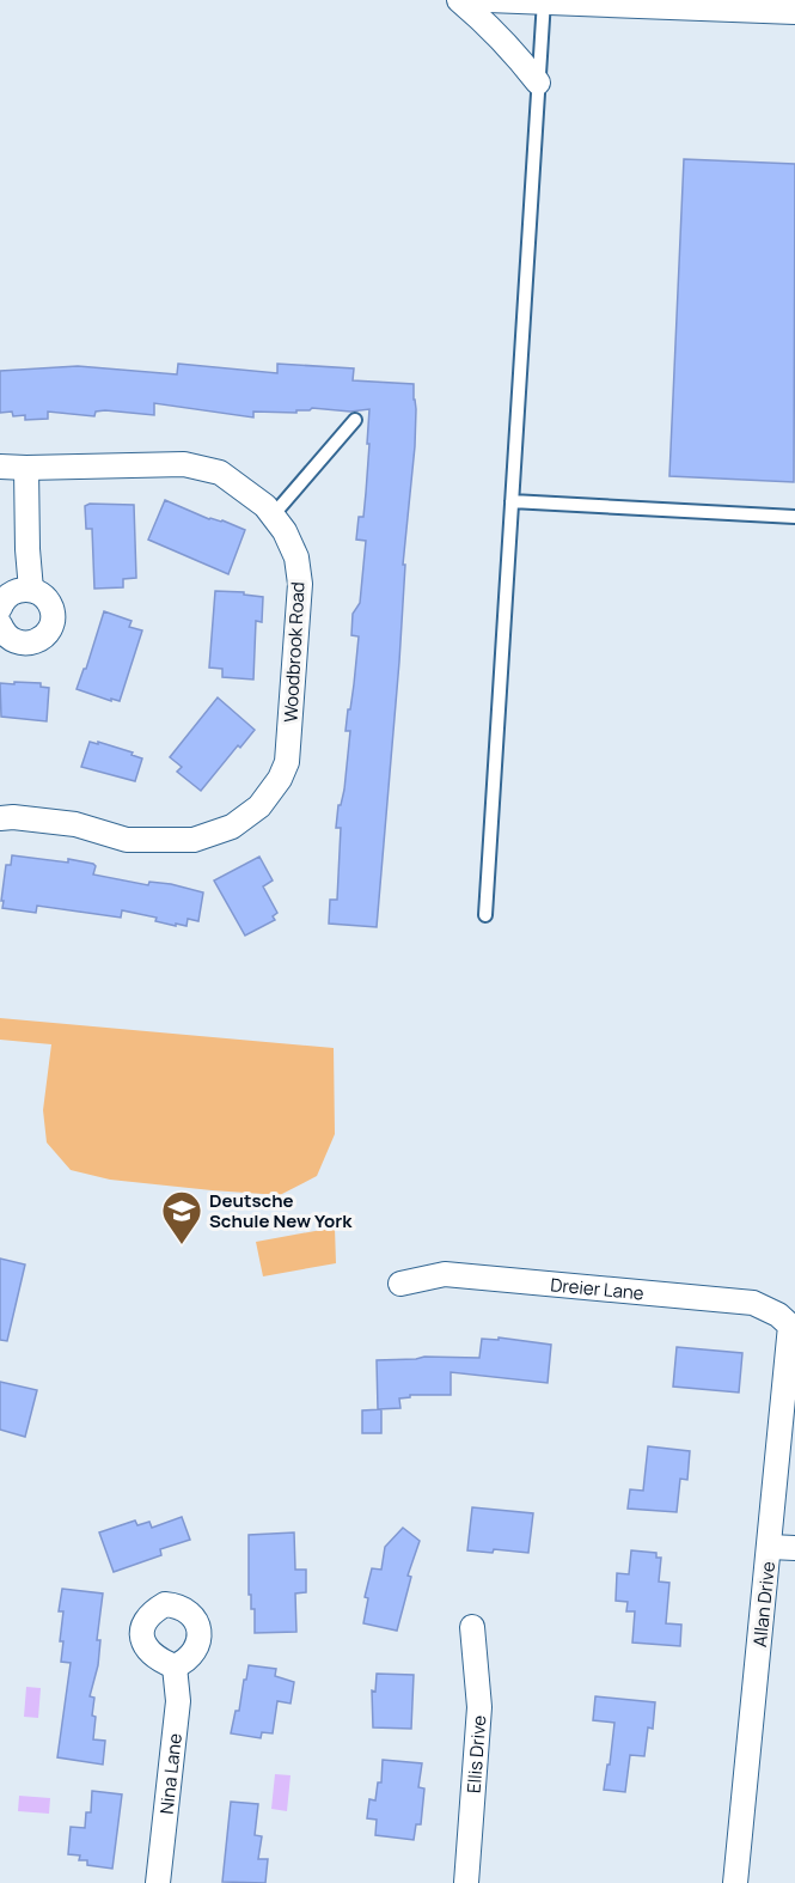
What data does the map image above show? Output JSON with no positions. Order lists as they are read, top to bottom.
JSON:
{
  "streets": {
    "street": [
      "Woodbrook Road",
      "Dreier Lane",
      "Allan Drive",
      "Ellis Drive",
      "Nina Lane"
    ]
  },
  "crossings": [
    ["Dreier Lane", "Allan Drive"]
  ],
  "places": {
    "school or university": ["Deutsche Schule New York"]
  }
}
